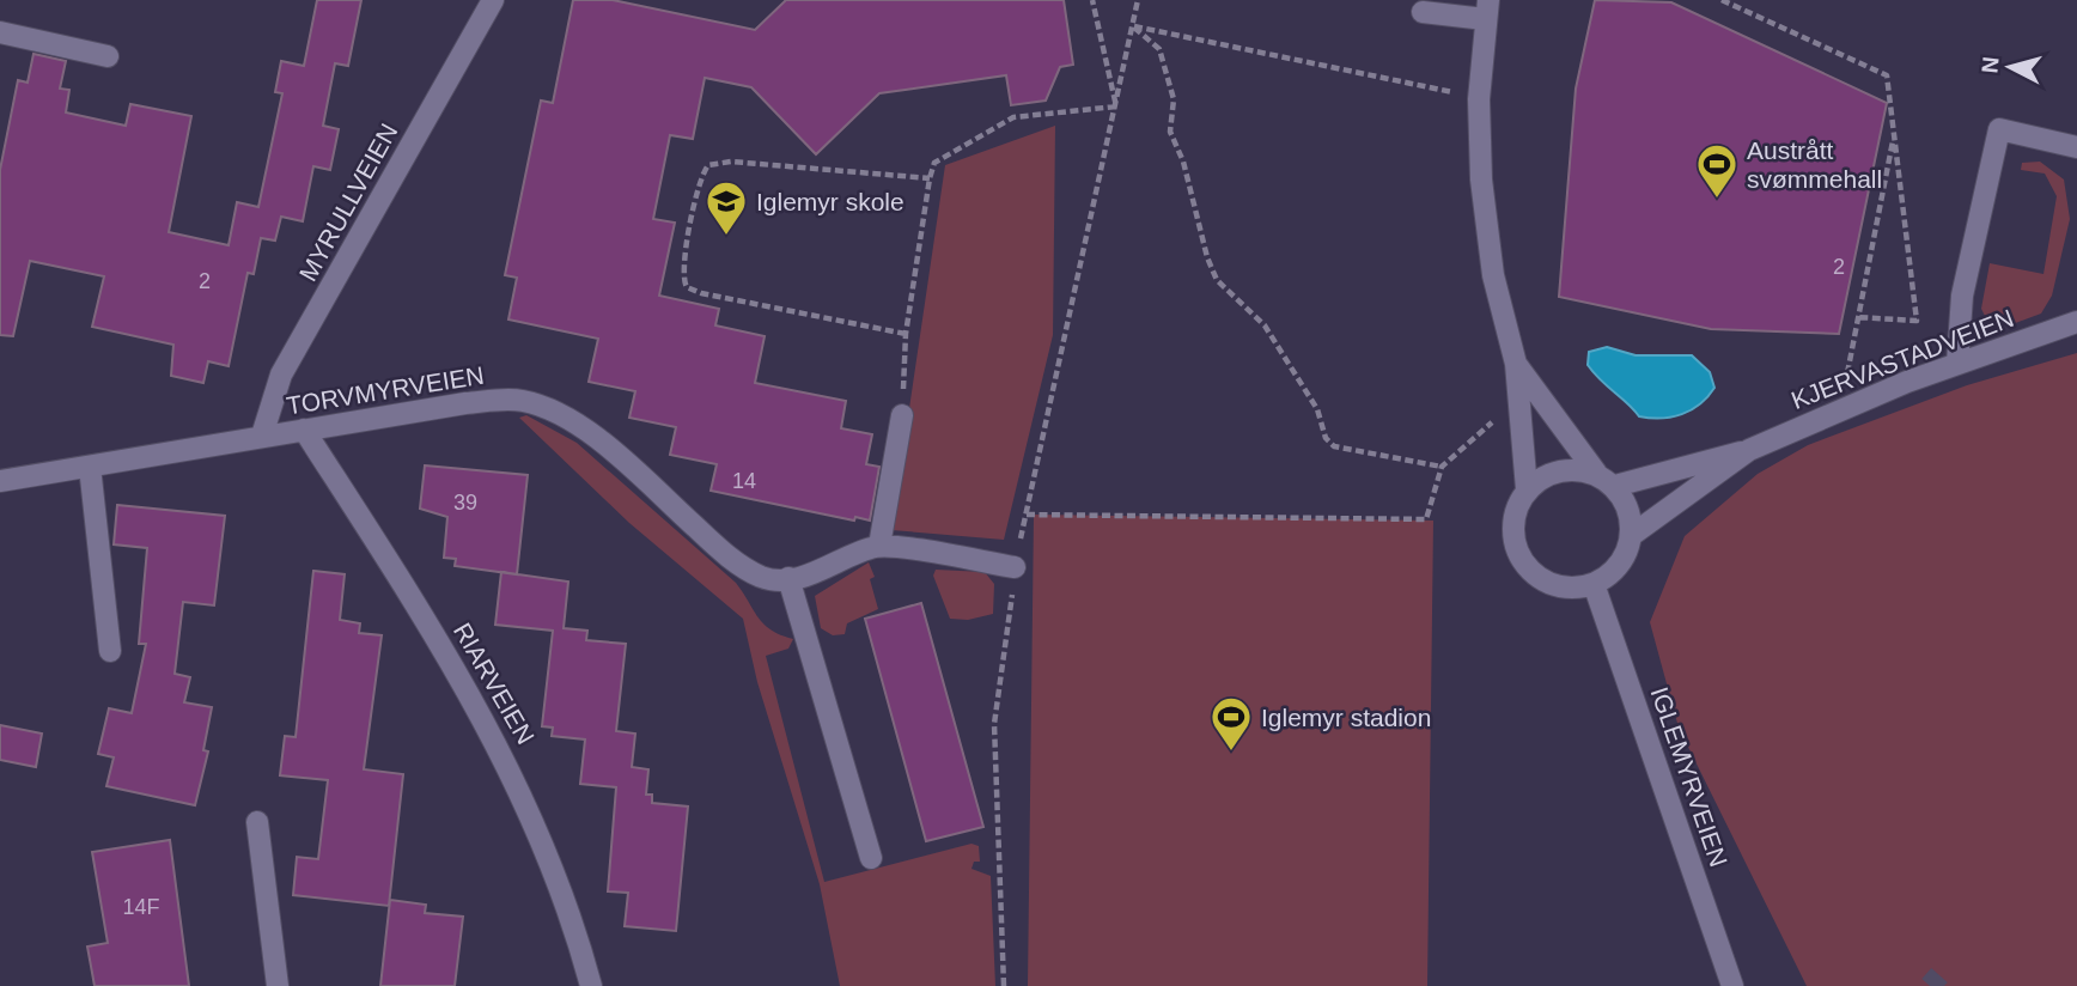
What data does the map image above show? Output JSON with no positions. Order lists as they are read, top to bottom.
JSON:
{
  "streets": {
    "street": [
      "MYRULLVEIEN",
      "KJERVASTADVEIEN",
      "TORVMYRVEIEN",
      "RIARVEIEN",
      "IGLEMYRVEIEN"
    ]
  },
  "crossings": [
    ["MYRULLVEIEN", "TORVMYRVEIEN"],
    ["KJERVASTADVEIEN", "IGLEMYRVEIEN"],
    ["TORVMYRVEIEN", "RIARVEIEN"]
  ],
  "places": {
    "sports": ["Austrått svømmehall", "Iglemyr stadion"],
    "school or university": ["Iglemyr skole"]
  },
  "house_numbers": [
    "2",
    "2",
    "14",
    "39",
    "14F"
  ],
  "north": "left"
}
